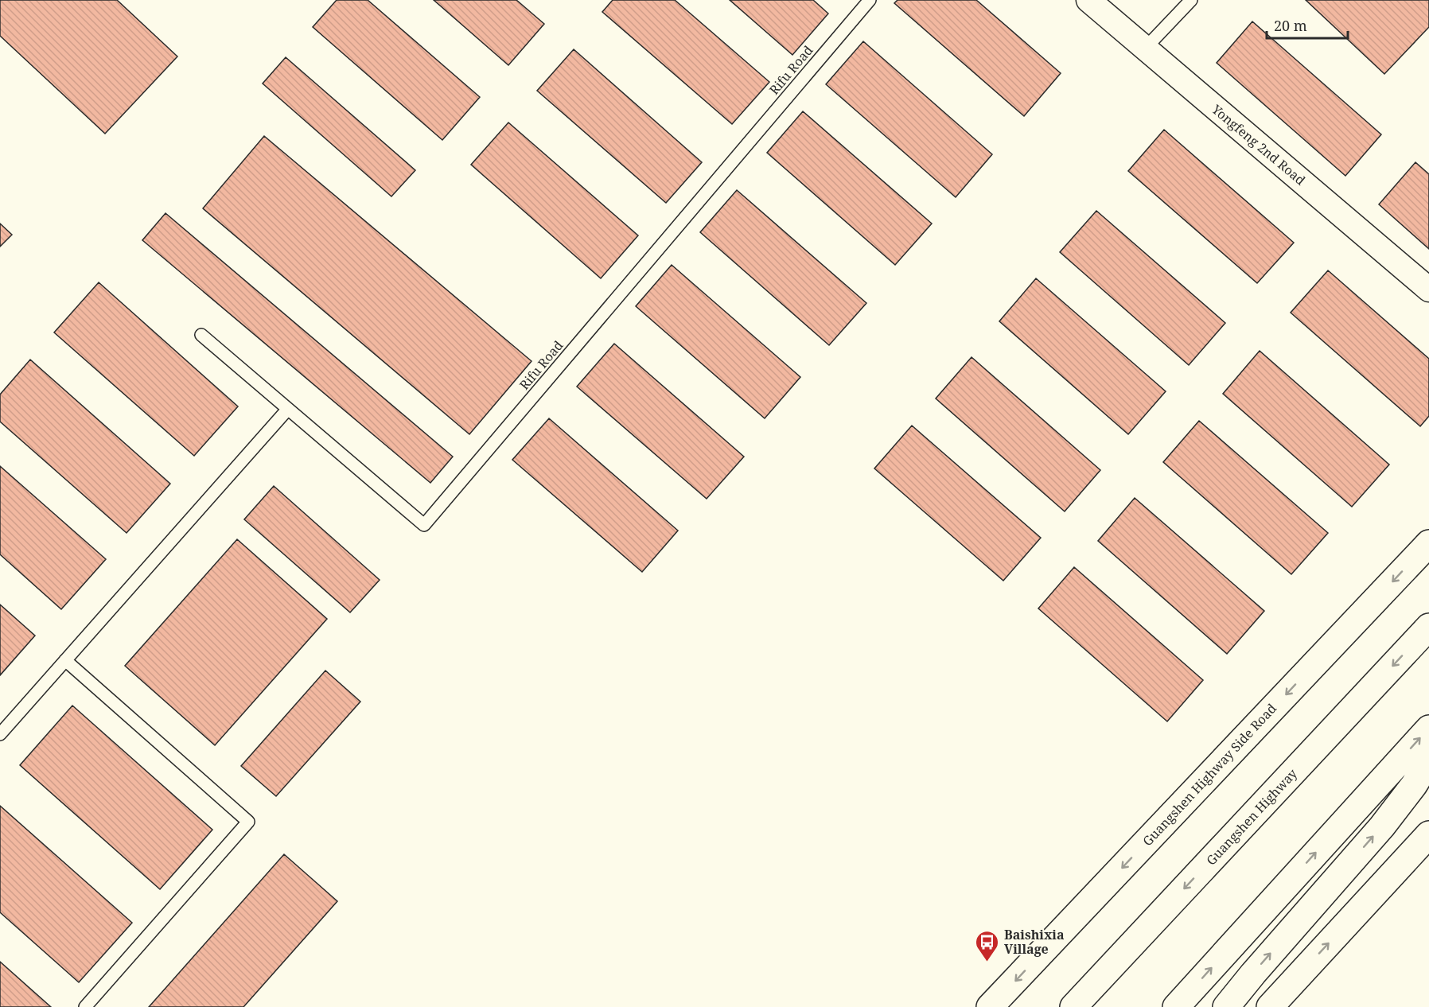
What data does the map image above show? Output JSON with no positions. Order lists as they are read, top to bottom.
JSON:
{
  "streets": {
    "main road": ["Guangshen Highway Side Road", "Guangshen Highway"],
    "street": ["Yongfeng 2nd Road"],
    "lane": ["Rifu Road"]
  },
  "places": {
    "bus stop": ["Baishixia Village"]
  },
  "scale_bar": "20 m"
}
